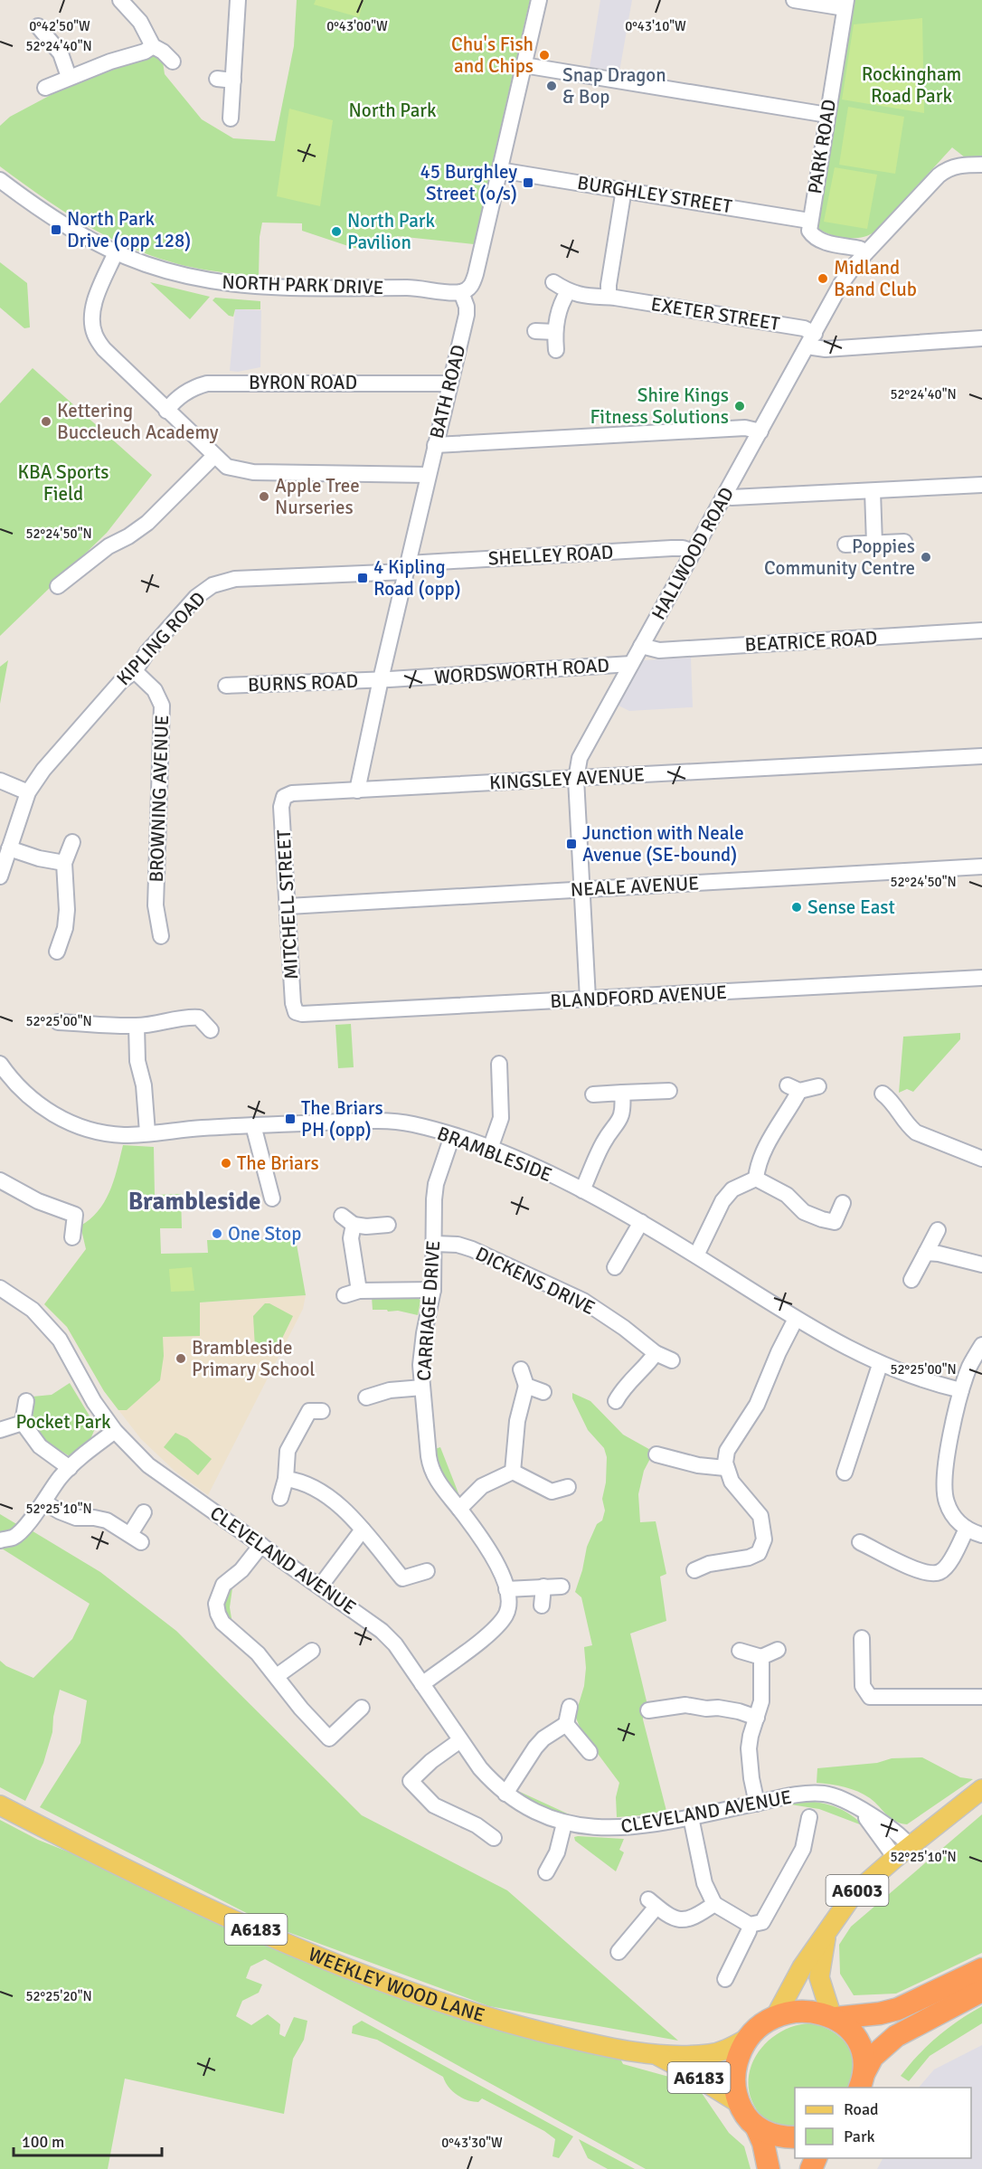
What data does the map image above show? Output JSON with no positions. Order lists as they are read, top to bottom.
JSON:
{
  "streets": {
    "main road": ["A6003", "A6183", "WEEKLEY WOOD LANE"],
    "street": [
      "PARK ROAD",
      "BURGHLEY STREET",
      "NORTH PARK DRIVE",
      "EXETER STREET",
      "BYRON ROAD",
      "BATH ROAD",
      "HALLWOOD ROAD",
      "SHELLEY ROAD",
      "KIPLING ROAD",
      "BEATRICE ROAD",
      "WORDSWORTH ROAD",
      "BURNS ROAD",
      "KINGSLEY AVENUE",
      "BROWNING AVENUE",
      "NEALE AVENUE",
      "MITCHELL STREET",
      "BLANDFORD AVENUE",
      "BRAMBLESIDE",
      "DICKENS DRIVE",
      "CARRIAGE DRIVE",
      "CLEVELAND AVENUE"
    ]
  },
  "crossings": [
    ["PARK ROAD", "BURGHLEY STREET"],
    ["PARK ROAD", "HALLWOOD ROAD"],
    ["NORTH PARK DRIVE", "BATH ROAD"],
    ["EXETER STREET", "HALLWOOD ROAD"],
    ["BYRON ROAD", "BATH ROAD"],
    ["BATH ROAD", "SHELLEY ROAD"],
    ["BATH ROAD", "KIPLING ROAD"],
    ["BATH ROAD", "WORDSWORTH ROAD"],
    ["BATH ROAD", "BURNS ROAD"],
    ["BATH ROAD", "KINGSLEY AVENUE"],
    ["HALLWOOD ROAD", "SHELLEY ROAD"],
    ["HALLWOOD ROAD", "BEATRICE ROAD"],
    ["HALLWOOD ROAD", "WORDSWORTH ROAD"],
    ["HALLWOOD ROAD", "KINGSLEY AVENUE"],
    ["HALLWOOD ROAD", "NEALE AVENUE"],
    ["HALLWOOD ROAD", "BLANDFORD AVENUE"],
    ["SHELLEY ROAD", "KIPLING ROAD"],
    ["KIPLING ROAD", "BROWNING AVENUE"],
    ["WORDSWORTH ROAD", "BURNS ROAD"],
    ["KINGSLEY AVENUE", "MITCHELL STREET"],
    ["NEALE AVENUE", "MITCHELL STREET"],
    ["MITCHELL STREET", "BLANDFORD AVENUE"],
    ["BRAMBLESIDE", "CARRIAGE DRIVE"],
    ["DICKENS DRIVE", "CARRIAGE DRIVE"],
    ["CARRIAGE DRIVE", "CLEVELAND AVENUE"],
    ["CLEVELAND AVENUE", "A6003"]
  ],
  "districts": ["Brambleside"],
  "parks": [
    "Rockingham Road Park",
    "North Park",
    "KBA Sports Field",
    "Pocket Park"
  ],
  "places": {
    "other": [
      "Chu's Fish and Chips",
      "Snap Dragon & Bop",
      "North Park Pavilion",
      "Midland Band Club",
      "Shire Kings Fitness Solutions",
      "Kettering Buccleuch Academy",
      "Apple Tree Nurseries",
      "Poppies Community Centre",
      "Sense East",
      "The Briars",
      "One Stop",
      "Brambleside Primary School"
    ],
    "transit": [
      "45 Burghley Street (o/s)",
      "North Park Drive (opp 128)",
      "4 Kipling Road (opp)",
      "Junction with Neale Avenue (SE-bound)",
      "The Briars PH (opp)"
    ]
  },
  "legend": ["Road", "Park"],
  "scale_bar": "100 m",
  "coordinates": [
    "0°42'50\"W",
    "0°43'00\"W",
    "0°43'10\"W",
    "52°24'40\"N",
    "52°24'50\"N",
    "52°25'00\"N",
    "52°25'10\"N",
    "52°25'20\"N",
    "0°43'30\"W"
  ]
}
